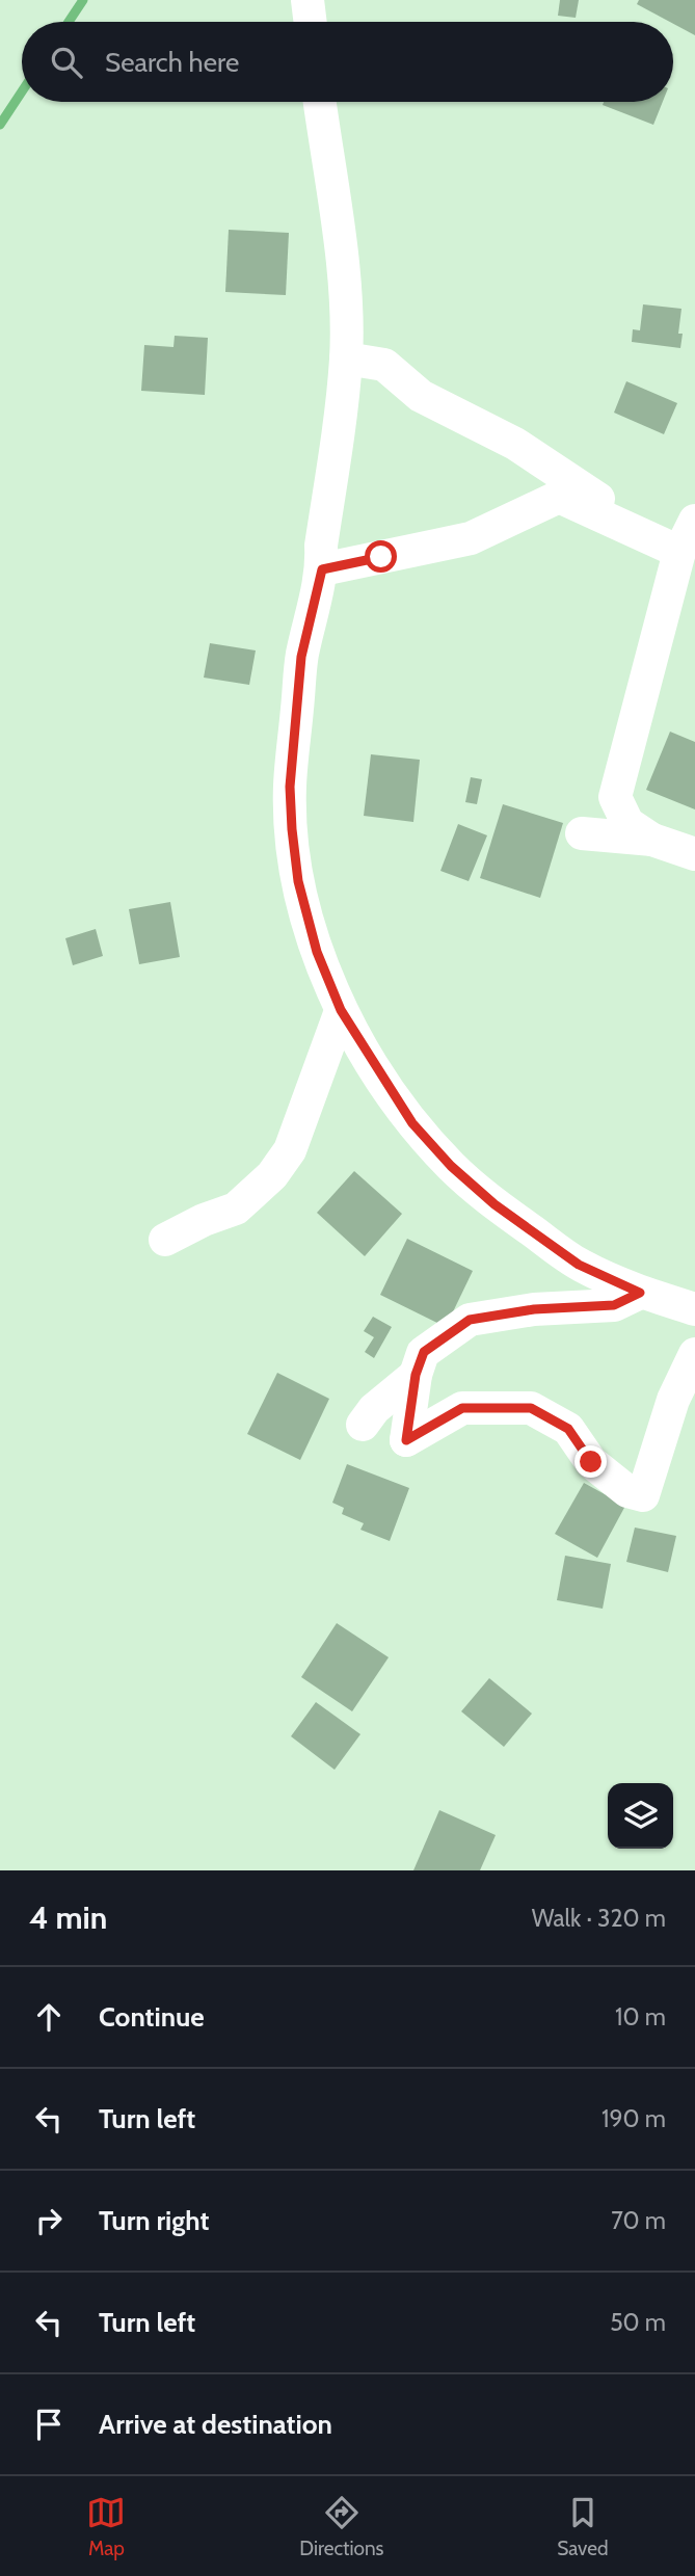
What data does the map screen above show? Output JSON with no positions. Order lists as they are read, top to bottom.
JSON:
{
  "page": {
    "search": "Search here",
    "heading": ["4 min", "Walk · 320 m"],
    "list": [
      ["Continue", "10 m"],
      ["Turn left", "190 m"],
      ["Turn right", "70 m"],
      ["Turn left", "50 m"],
      "Arrive at destination"
    ],
    "nav": ["Map", "Directions", "Saved"]
  }
}
